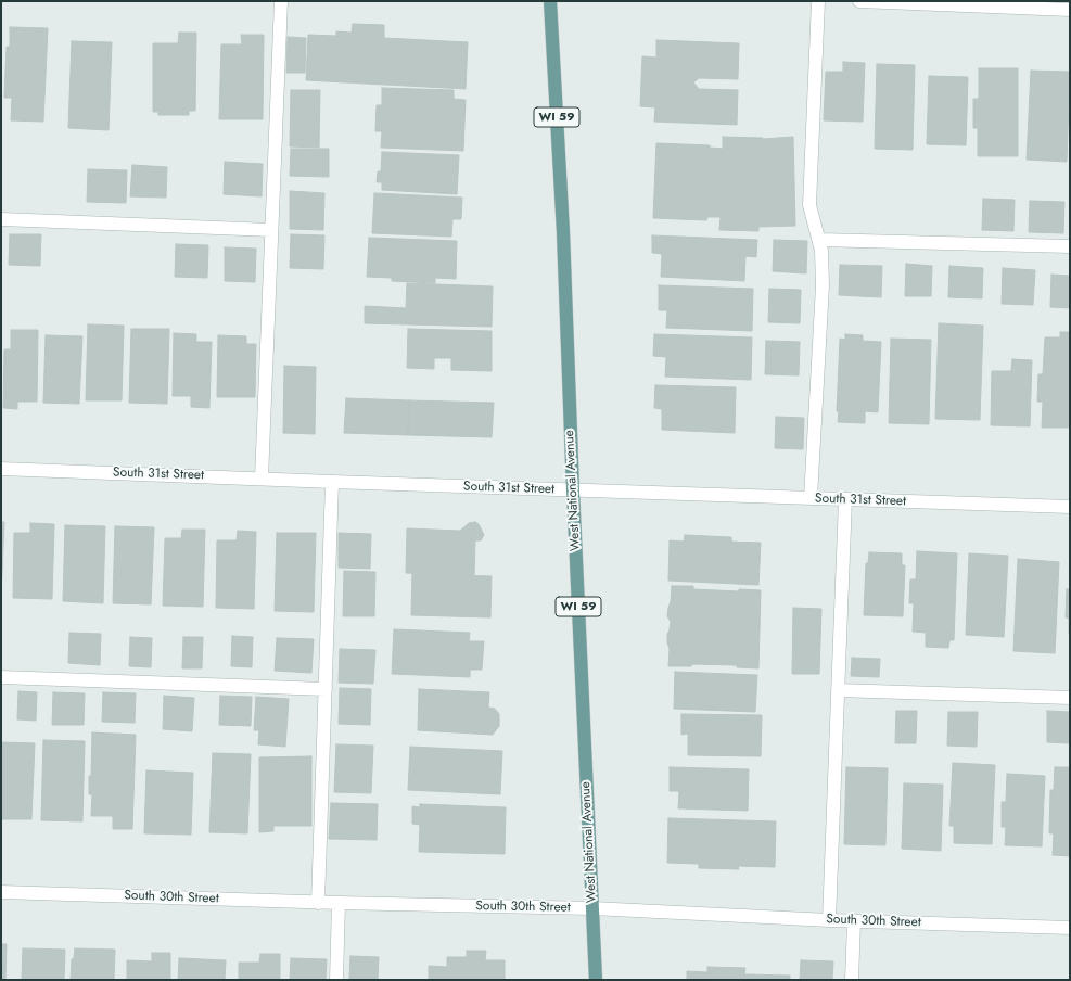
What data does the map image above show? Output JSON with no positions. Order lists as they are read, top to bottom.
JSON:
{
  "streets": {
    "main road": ["WI 59", "West National Avenue"],
    "street": ["South 31st Street", "South 30th Street"]
  },
  "crossings": [
    ["South 31st Street", "West National Avenue"],
    ["West National Avenue", "South 30th Street"]
  ]
}
